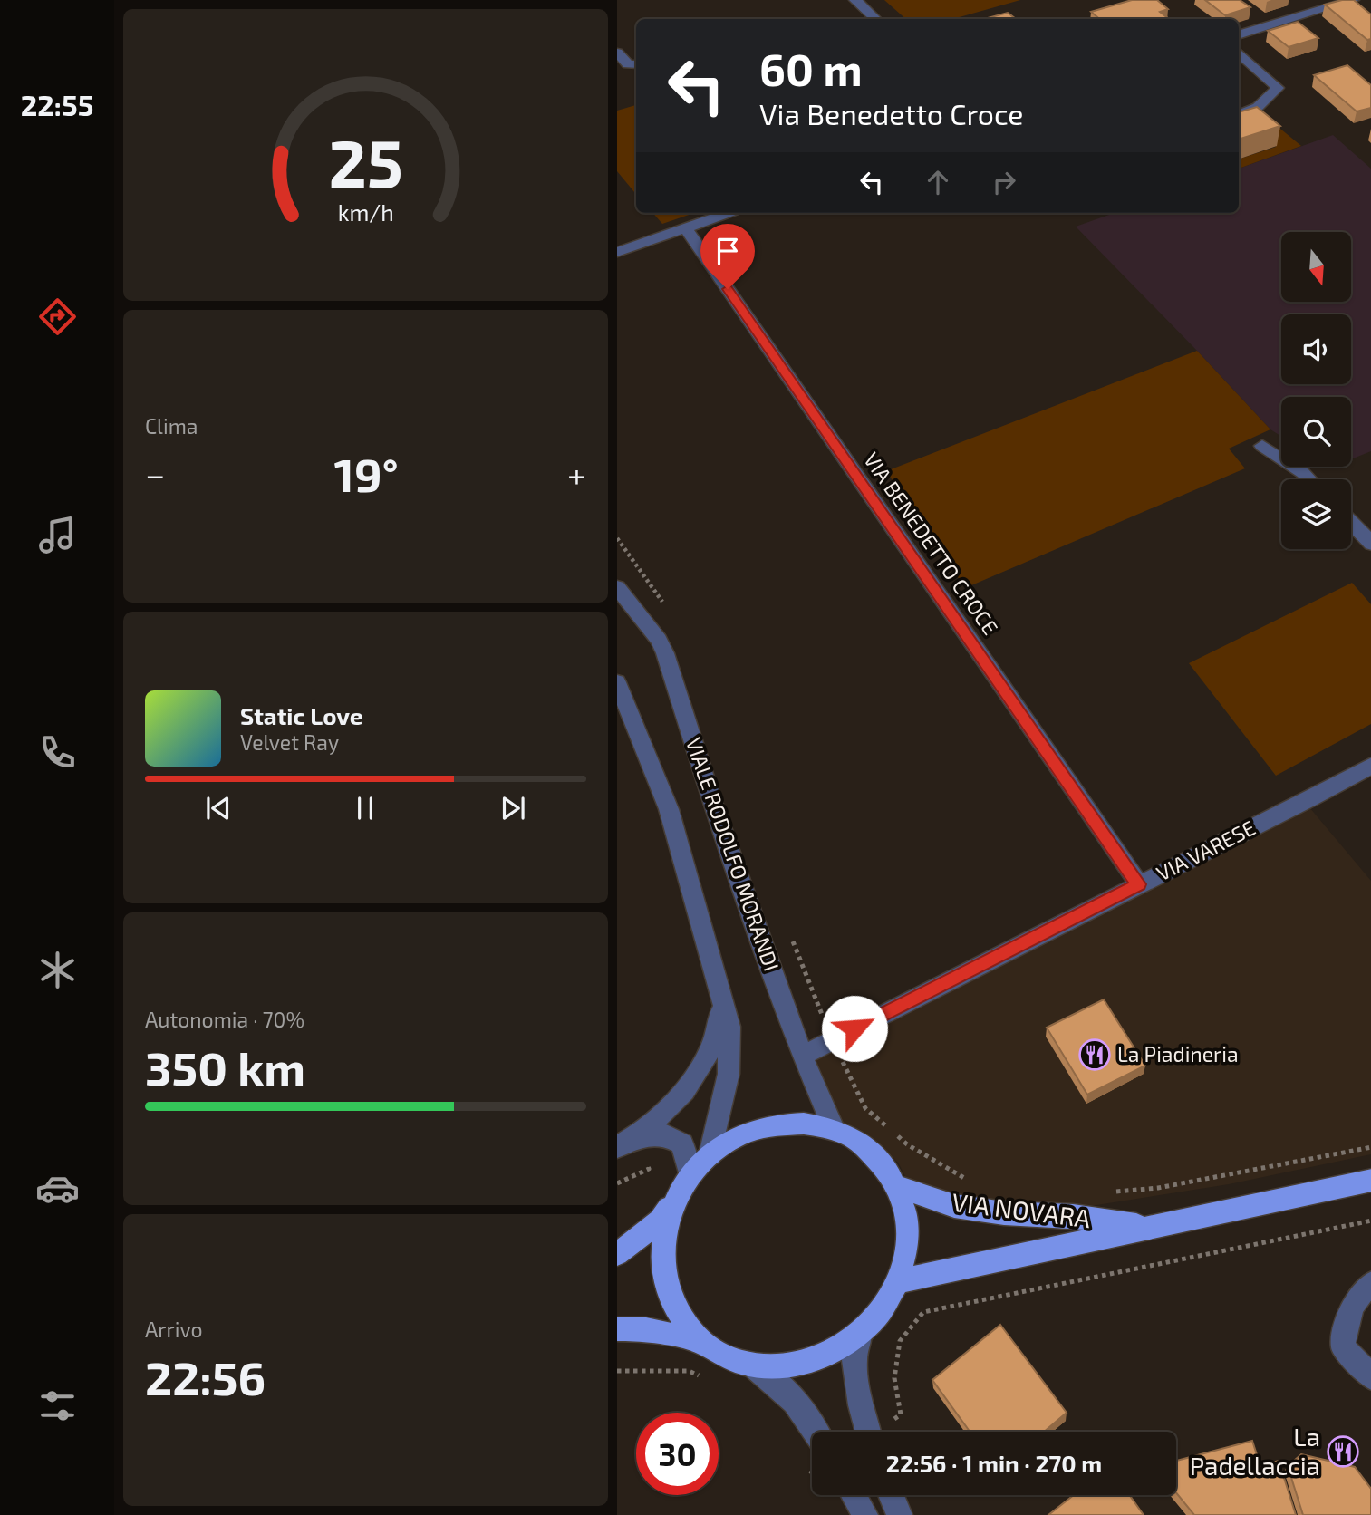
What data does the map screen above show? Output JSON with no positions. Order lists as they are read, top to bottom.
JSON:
{
  "streets": {
    "main road": ["VIA NOVARA"],
    "street": ["VIA BENEDETTO CROCE", "VIA VARESE", "VIALE RODOLFO MORANDI"]
  },
  "crossings": [
    ["VIA BENEDETTO CROCE", "VIA VARESE"],
    ["VIA VARESE", "VIALE RODOLFO MORANDI"]
  ],
  "places": {
    "restaurant": ["La Piadineria", "La Padellaccia"]
  },
  "north": "bottom",
  "page": {
    "tabs": "22:55",
    "turn": ["60 m", "Via Benedetto Croce"],
    "tile": [
      "Clima",
      ["Autonomia · 70%", "350 km"],
      ["Arrivo", "22:56"]
    ],
    "heat": ["−", "19°", "+"],
    "song": ["Static Love", "Velvet Ray"],
    "limit": "30",
    "trip": "22:56 · 1 min · 270 m",
    "gauge": ["25", "km/h"]
  }
}
